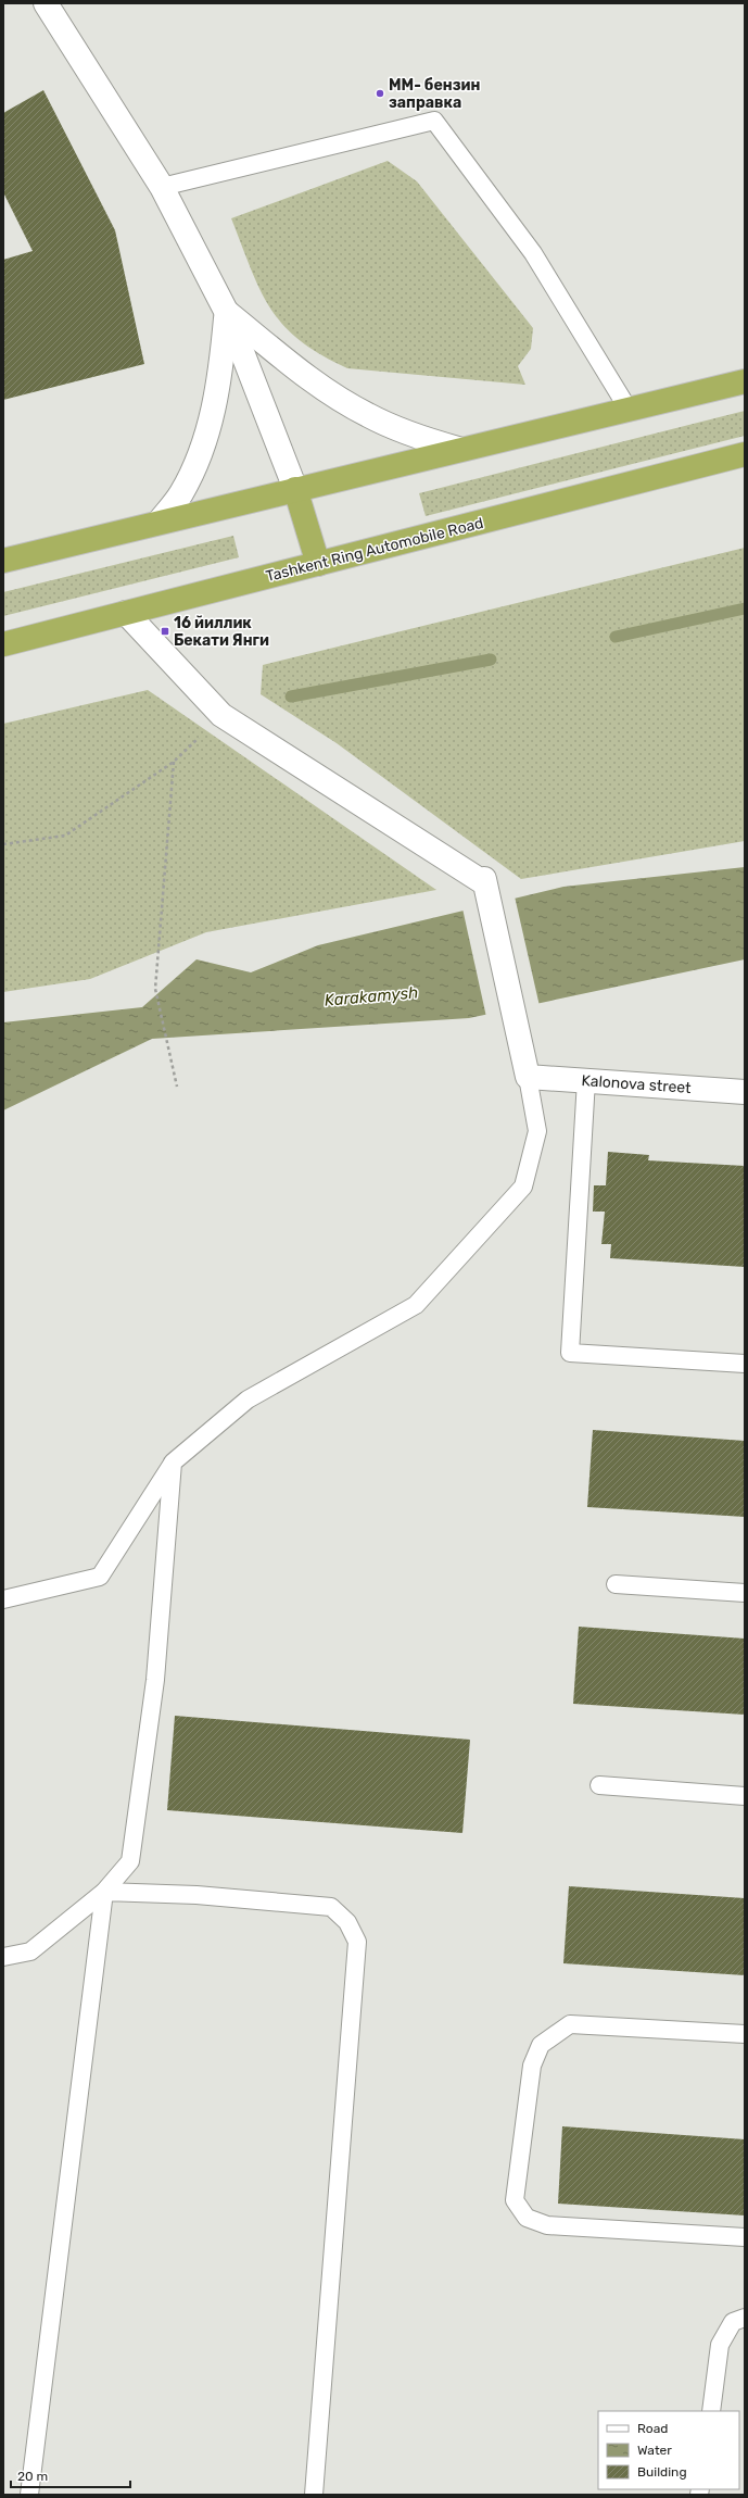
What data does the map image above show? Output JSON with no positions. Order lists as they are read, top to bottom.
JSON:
{
  "streets": {
    "highway": ["Tashkent Ring Automobile Road"],
    "street": ["Kalonova street"]
  },
  "water": ["Karakamysh"],
  "places": {
    "other": ["ММ- бензин заправка"],
    "transit": ["16 йиллик Бекати Янги"]
  },
  "legend": ["Road", "Water", "Building"],
  "scale_bar": "20 m"
}
